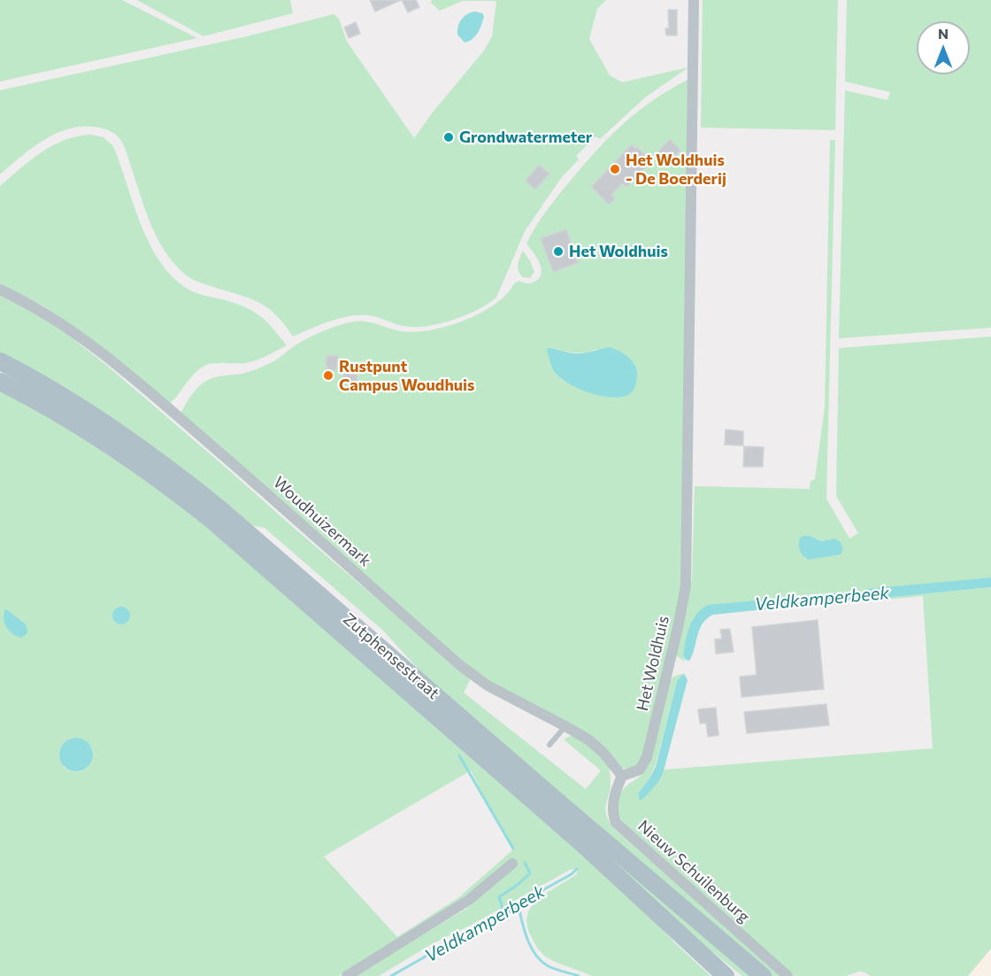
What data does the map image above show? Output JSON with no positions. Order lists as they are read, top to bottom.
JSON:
{
  "streets": {
    "main road": ["Zutphensestraat"],
    "street": ["Woudhuizermark", "Het Woldhuis", "Nieuw Schuilenburg"]
  },
  "crossings": [
    ["Woudhuizermark", "Het Woldhuis"],
    ["Woudhuizermark", "Nieuw Schuilenburg"],
    ["Het Woldhuis", "Nieuw Schuilenburg"]
  ],
  "water": ["Veldkamperbeek"],
  "places": [
    "Grondwatermeter",
    "Het Woldhuis - De Boerderij",
    "Het Woldhuis",
    "Rustpunt Campus Woudhuis"
  ],
  "north": "top"
}
